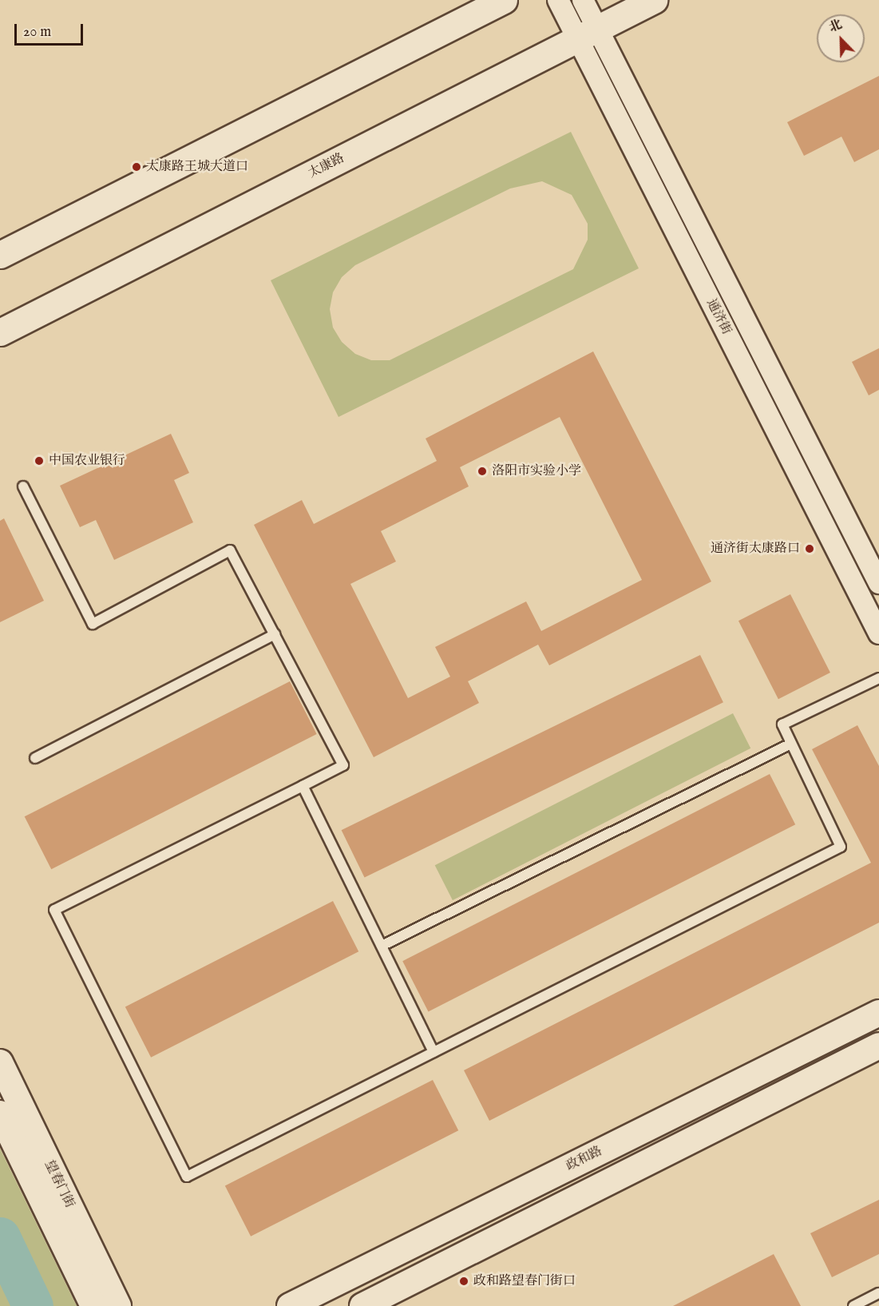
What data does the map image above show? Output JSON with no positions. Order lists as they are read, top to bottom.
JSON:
{
  "streets": {
    "main road": ["太康路"],
    "street": ["通济街", "政和路", "望春门街"]
  },
  "crossings": [
    ["太康路", "通济街"]
  ],
  "places": [
    "太康路王城大道口",
    "中国农业银行",
    "洛阳市实验小学",
    "通济街太康路口",
    "政和路望春门街口"
  ],
  "scale_bar": "20 m",
  "north": "top left"
}
